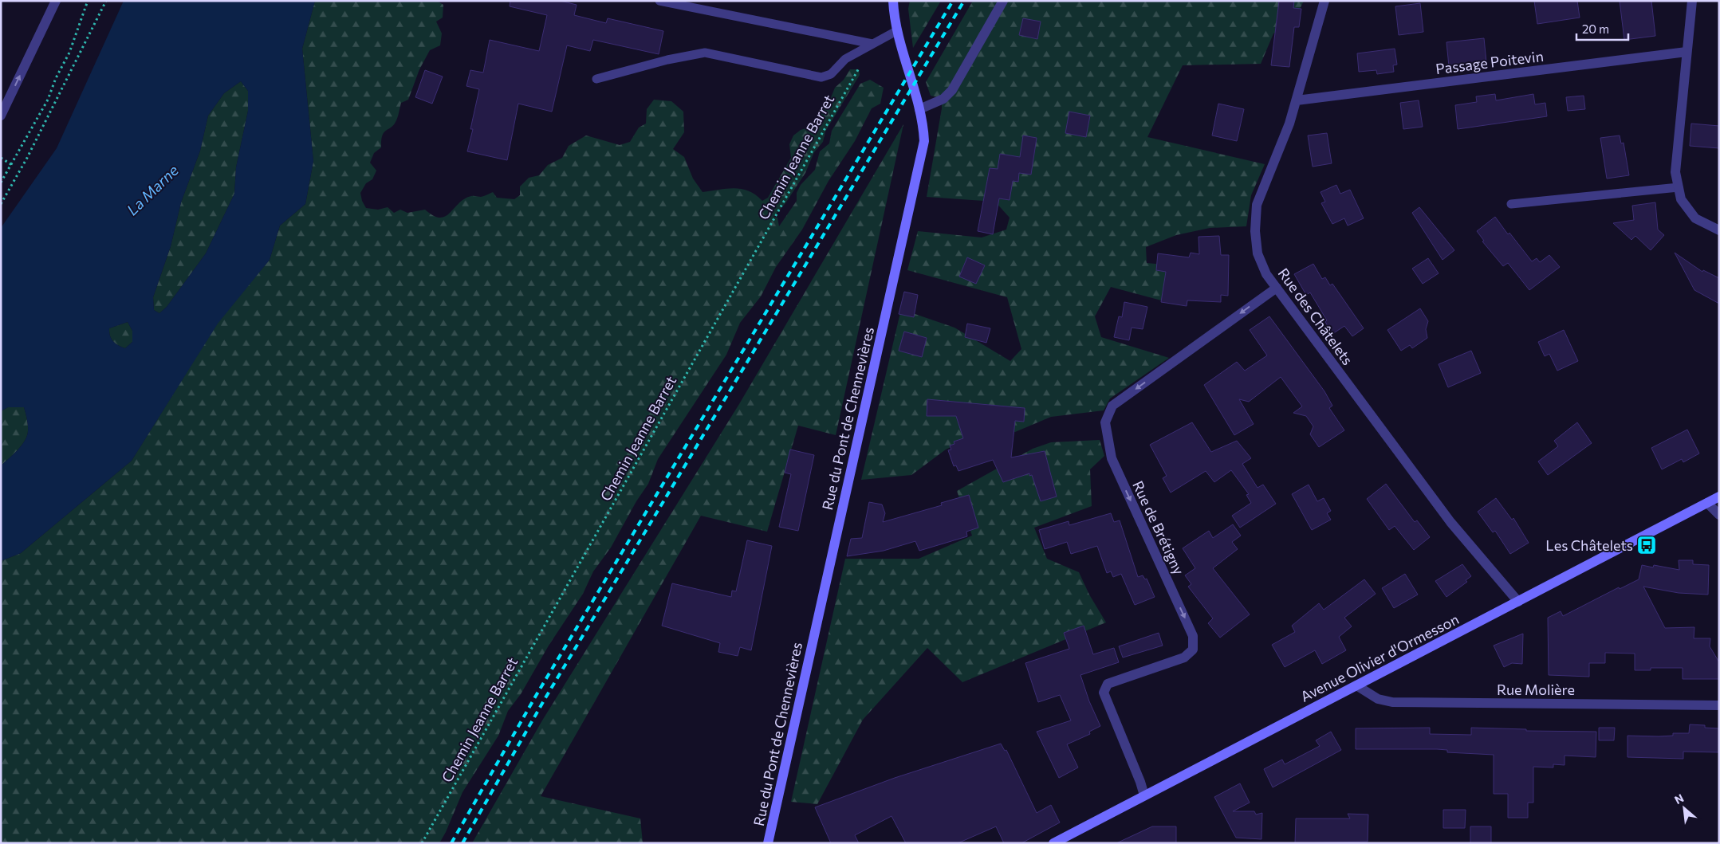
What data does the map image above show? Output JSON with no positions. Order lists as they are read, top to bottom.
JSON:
{
  "streets": {
    "main road": ["Rue du Pont de Chennevières", "Avenue Olivier d'Ormesson"],
    "street": [
      "Passage Poitevin",
      "Rue des Châtelets",
      "Rue de Brétigny",
      "Rue Molière"
    ],
    "path": ["Chemin Jeanne Barret"]
  },
  "crossings": [
    ["Passage Poitevin", "Rue des Châtelets"],
    ["Rue des Châtelets", "Rue de Brétigny"],
    ["Rue des Châtelets", "Avenue Olivier d'Ormesson"],
    ["Rue de Brétigny", "Avenue Olivier d'Ormesson"],
    ["Avenue Olivier d'Ormesson", "Rue Molière"]
  ],
  "water": ["La Marne"],
  "places": {
    "bus stop": ["Les Châtelets"]
  },
  "scale_bar": "20 m",
  "north": "top left"
}
